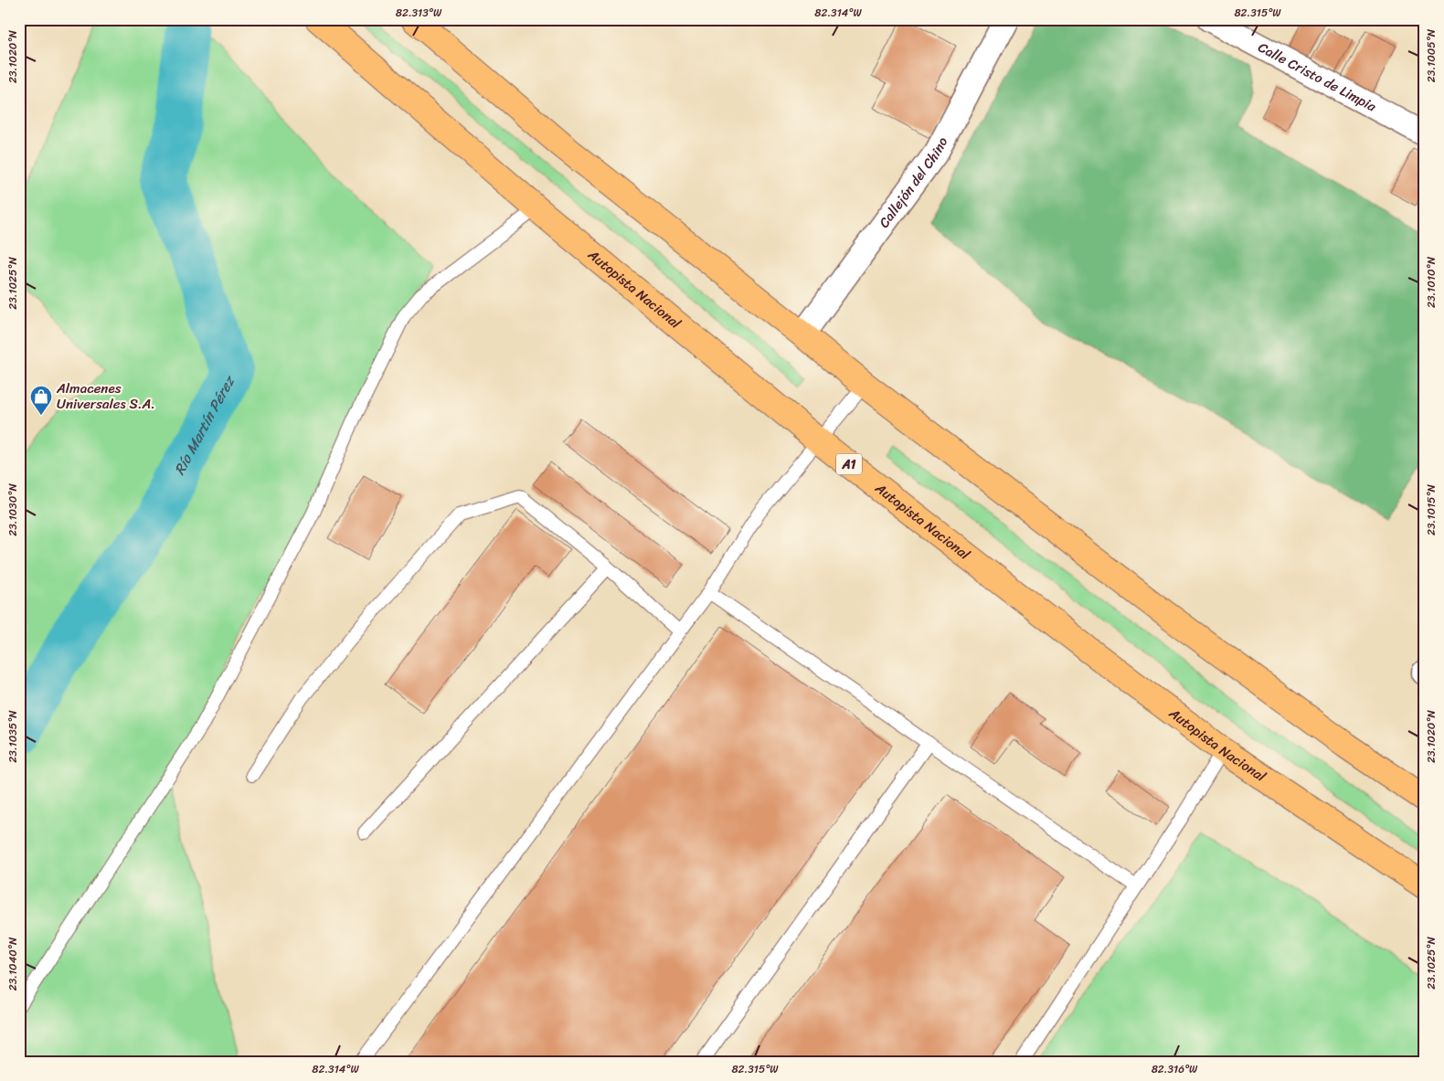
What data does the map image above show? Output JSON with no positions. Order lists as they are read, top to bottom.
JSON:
{
  "streets": {
    "highway": ["Autopista Nacional", "A1"],
    "street": ["Calle Cristo de Limpia", "Callejón del Chino"]
  },
  "water": ["Río Martín Pérez"],
  "places": {
    "shop": ["Almacenes Universales S.A."]
  },
  "coordinates": [
    "82.313°W",
    "82.314°W",
    "82.315°W",
    "23.1005°N",
    "23.1020°N",
    "23.1010°N",
    "23.1025°N",
    "23.1015°N",
    "23.1030°N",
    "23.1035°N",
    "23.1040°N",
    "82.316°W"
  ]
}
